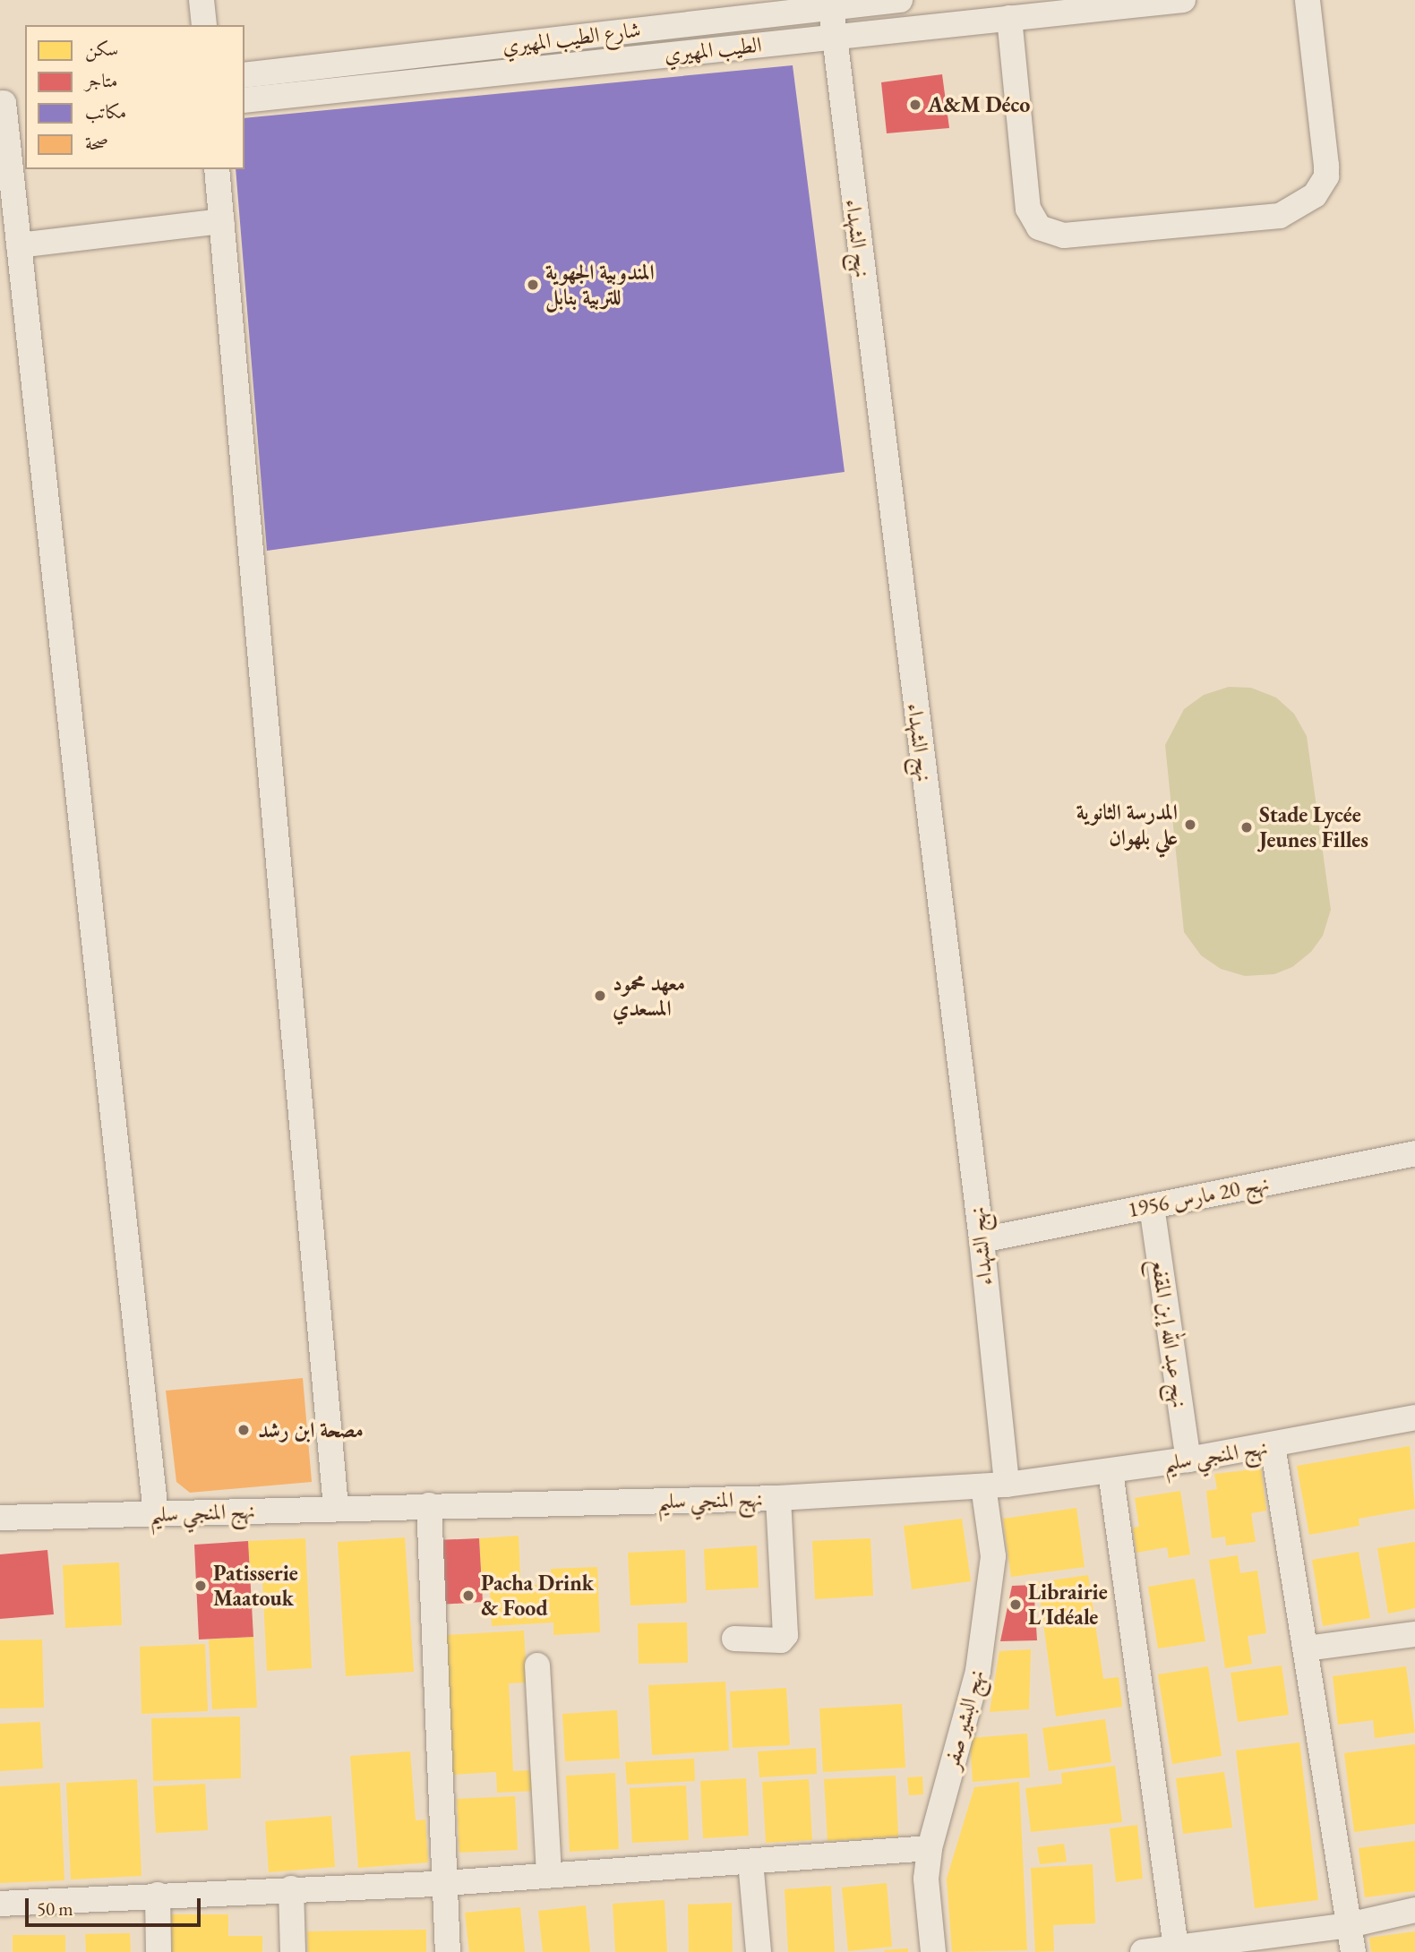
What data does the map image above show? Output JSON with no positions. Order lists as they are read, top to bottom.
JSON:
{
  "streets": {
    "street": [
      "شارع الطيب المهيري",
      "الطيب المهيري",
      "نهج الشهداء",
      "نهج 20 مارس 1956",
      "نهج عبد الله إبن المقفع",
      "نهج المنجي سليم",
      "نهج البشير صفر"
    ]
  },
  "crossings": [
    ["شارع الطيب المهيري", "نهج الشهداء"],
    ["الطيب المهيري", "نهج الشهداء"],
    ["نهج الشهداء", "نهج 20 مارس 1956"],
    ["نهج الشهداء", "نهج المنجي سليم"],
    ["نهج الشهداء", "نهج البشير صفر"],
    ["نهج 20 مارس 1956", "نهج عبد الله إبن المقفع"],
    ["نهج عبد الله إبن المقفع", "نهج المنجي سليم"],
    ["نهج المنجي سليم", "نهج البشير صفر"]
  ],
  "places": [
    "A&M Déco",
    "المندوبية الجهوية للتربية بنابل",
    "المدرسة الثانوية علي بلهوان",
    "Stade Lycée Jeunes Filles",
    "معهد محمود المسعدي",
    "مصحة ابن رشد",
    "Patisserie Maatouk",
    "Pacha Drink & Food",
    "Librairie L'Idéale"
  ],
  "legend": [
    "سكن",
    "متاجر",
    "مكاتب",
    "صحة"
  ],
  "scale_bar": "50 m"
}
